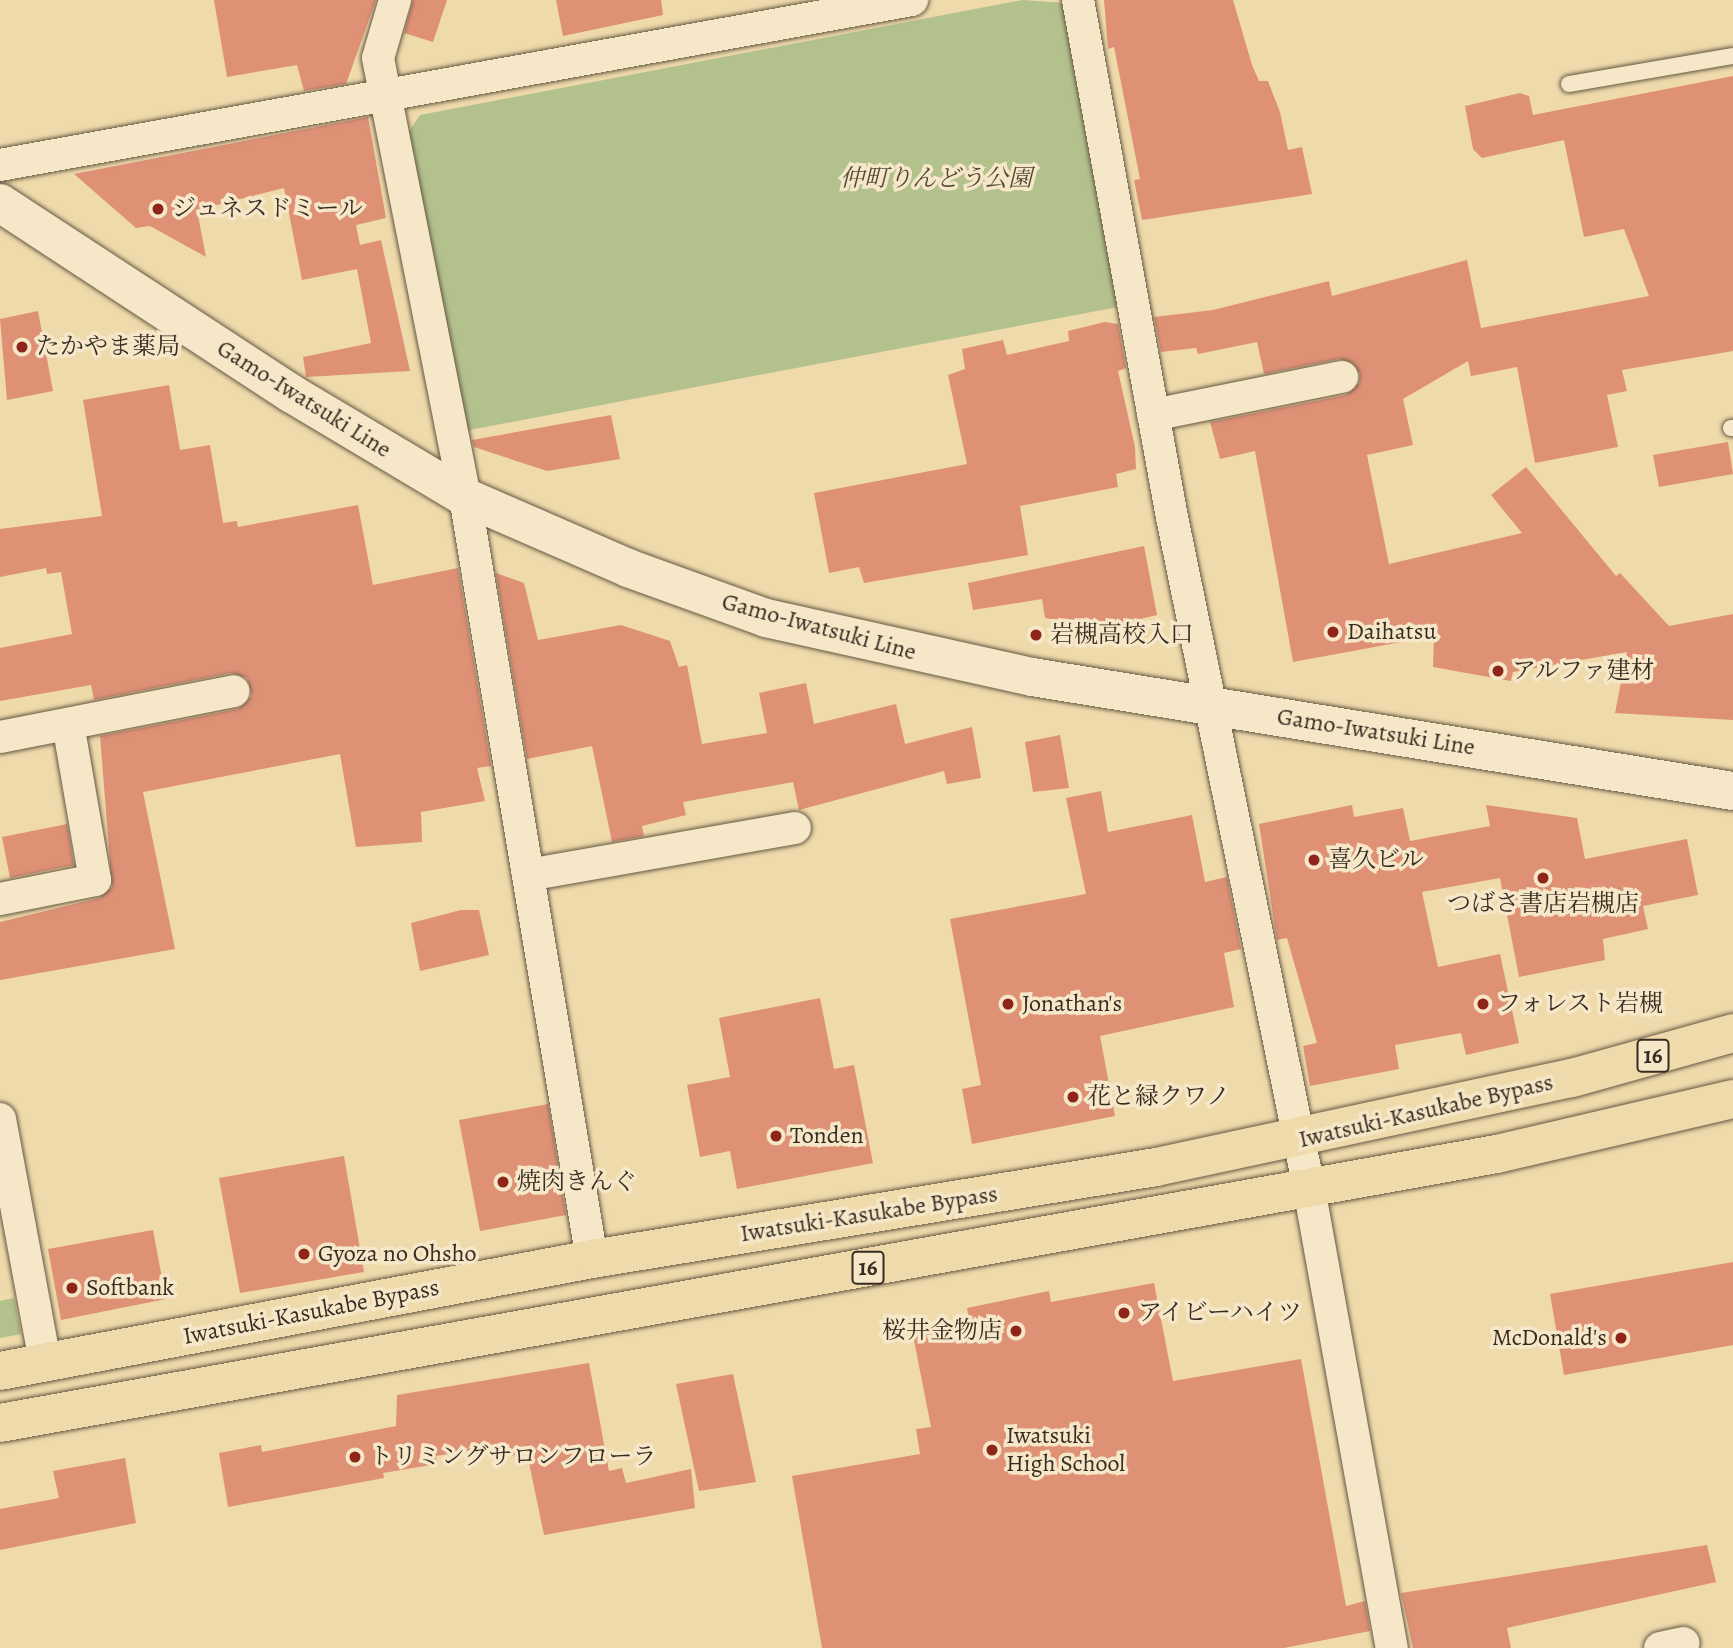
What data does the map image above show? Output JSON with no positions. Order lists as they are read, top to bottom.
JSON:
{
  "streets": {
    "highway": ["16", "Iwatsuki-Kasukabe Bypass"],
    "main road": ["Gamo-Iwatsuki Line"]
  },
  "parks": ["仲町りんどう公園"],
  "places": [
    "ジュネスドミール",
    "たかやま薬局",
    "Daihatsu",
    "岩槻高校入口",
    "アルファ建材",
    "喜久ビル",
    "つばさ書店岩槻店",
    "Jonathan's",
    "フォレスト岩槻",
    "花と緑クワノ",
    "Tonden",
    "焼肉きんぐ",
    "Gyoza no Ohsho",
    "Softbank",
    "アイビーハイツ",
    "桜井金物店",
    "McDonald's",
    "Iwatsuki High School",
    "トリミングサロンフローラ"
  ]
}
